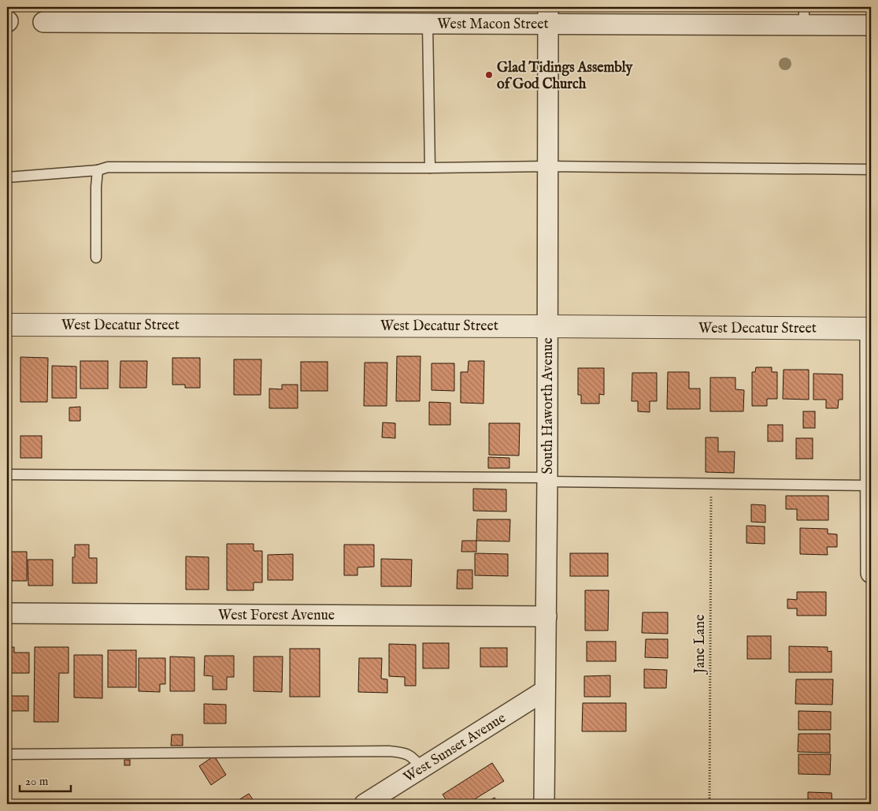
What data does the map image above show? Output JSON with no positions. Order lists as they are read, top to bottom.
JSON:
{
  "streets": {
    "street": [
      "West Macon Street",
      "West Decatur Street",
      "South Haworth Avenue",
      "West Forest Avenue",
      "West Sunset Avenue"
    ],
    "path": ["Jane Lane"]
  },
  "crossings": [
    ["West Macon Street", "South Haworth Avenue"],
    ["West Decatur Street", "South Haworth Avenue"],
    ["South Haworth Avenue", "West Forest Avenue"],
    ["South Haworth Avenue", "West Sunset Avenue"]
  ],
  "places": ["Glad Tidings Assembly of God Church"],
  "scale_bar": "20 m"
}
